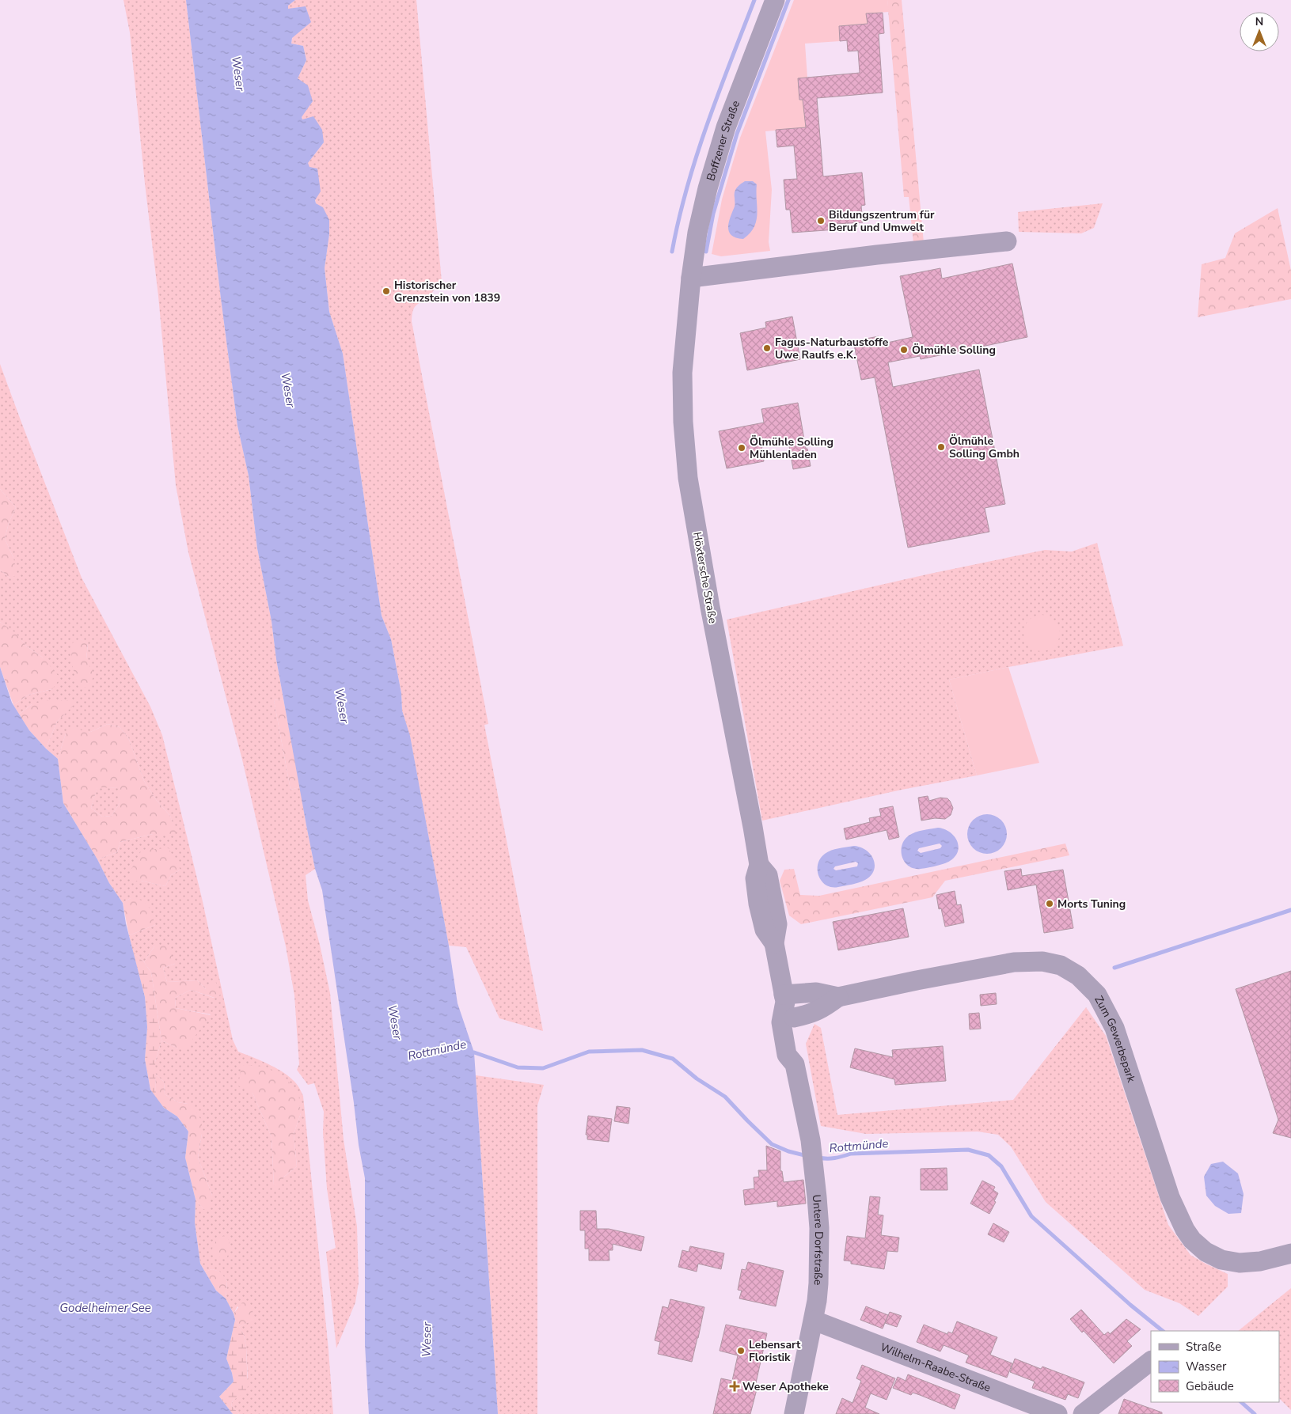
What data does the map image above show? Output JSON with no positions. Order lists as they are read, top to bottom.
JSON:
{
  "streets": {
    "street": [
      "Boffzener Straße",
      "Höxtersche Straße",
      "Zum Gewerbepark",
      "Untere Dorfstraße",
      "Wilhelm-Raabe-Straße"
    ]
  },
  "crossings": [
    ["Boffzener Straße", "Höxtersche Straße"],
    ["Höxtersche Straße", "Zum Gewerbepark"],
    ["Höxtersche Straße", "Untere Dorfstraße"],
    ["Zum Gewerbepark", "Untere Dorfstraße"],
    ["Untere Dorfstraße", "Wilhelm-Raabe-Straße"]
  ],
  "water": ["Weser", "Rottmünde", "Godelheimer See"],
  "places": {
    "other": [
      "Bildungszentrum für Beruf und Umwelt",
      "Historischer Grenzstein von 1839",
      "Fagus-Naturbaustoffe Uwe Raulfs e.K.",
      "Ölmühle Solling",
      "Ölmühle Solling Gmbh",
      "Ölmühle Solling Mühlenladen",
      "Morts Tuning",
      "Lebensart Floristik"
    ],
    "health": ["Weser Apotheke"]
  },
  "legend": ["Straße", "Wasser", "Gebäude"],
  "north": "top"
}
